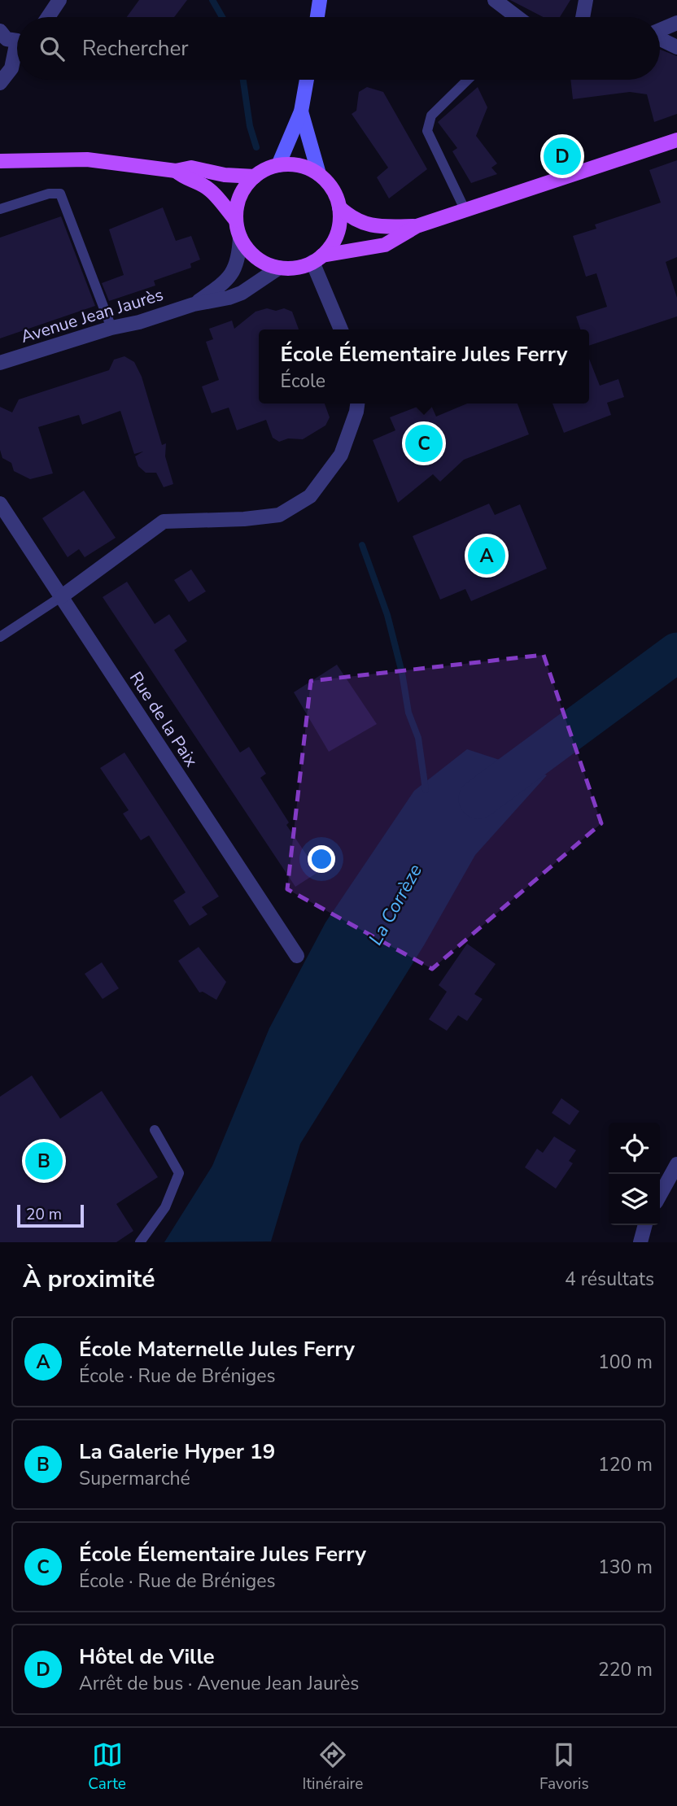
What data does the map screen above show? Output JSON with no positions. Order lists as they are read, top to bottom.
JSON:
{
  "streets": {
    "street": ["Avenue Jean Jaurès", "Rue de la Paix"]
  },
  "water": ["La Corrèze"],
  "scale_bar": "20 m",
  "page": {
    "search": "Rechercher",
    "pins": [
      "D",
      "C",
      "A",
      "B"
    ],
    "popup": ["École Élementaire Jules Ferry", "École"],
    "scale": "20 m",
    "heading": ["À proximité", "4 résultats"],
    "list": [
      {
        "mark": "A",
        "name": "École Maternelle Jules Ferry",
        "note": "École · Rue de Bréniges",
        "value": "100 m"
      },
      {
        "mark": "B",
        "name": "La Galerie Hyper 19",
        "note": "Supermarché",
        "value": "120 m"
      },
      {
        "mark": "C",
        "name": "École Élementaire Jules Ferry",
        "note": "École · Rue de Bréniges",
        "value": "130 m"
      },
      {
        "mark": "D",
        "name": "Hôtel de Ville",
        "note": "Arrêt de bus · Avenue Jean Jaurès",
        "value": "220 m"
      }
    ],
    "nav": ["Carte", "Itinéraire", "Favoris"]
  }
}
